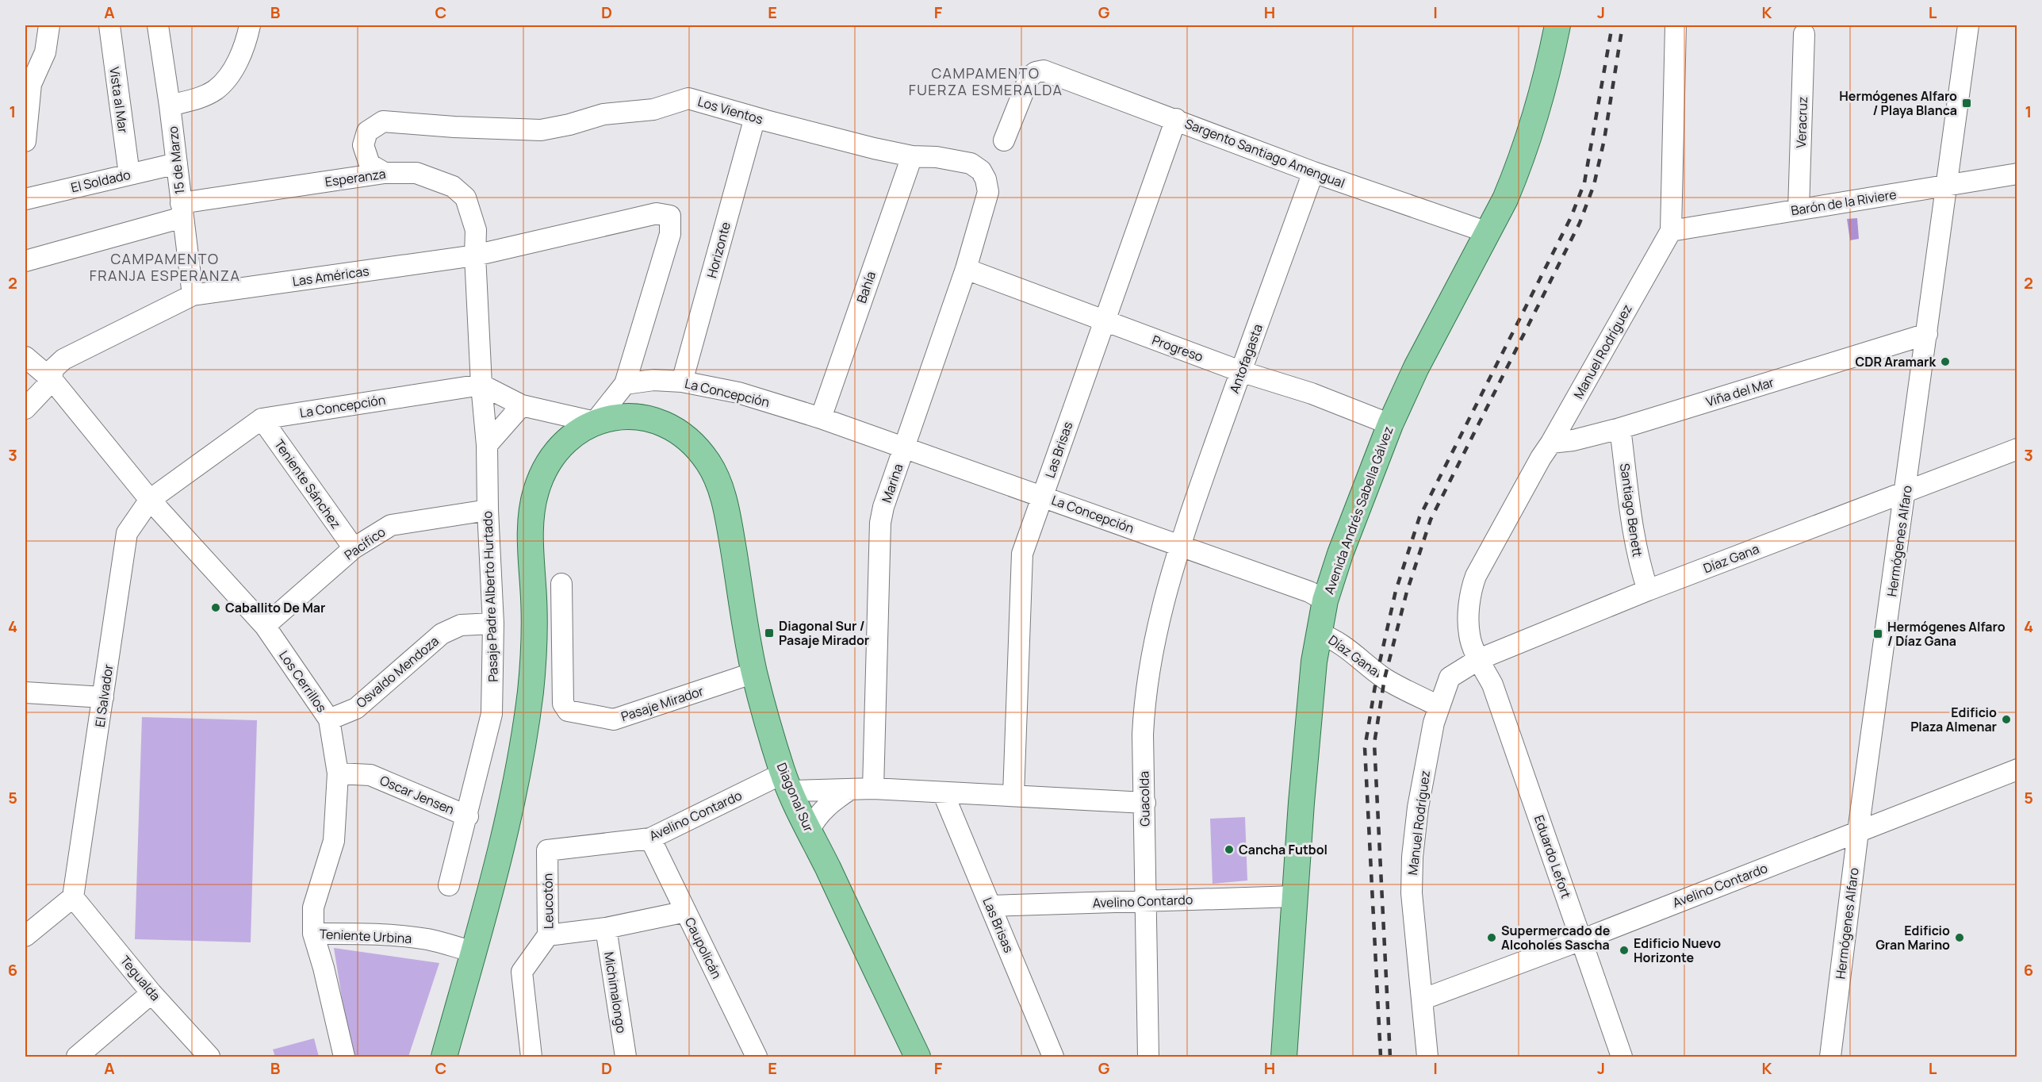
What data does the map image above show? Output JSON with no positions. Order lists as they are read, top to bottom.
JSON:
{
  "streets": {
    "main road": ["Avenida Andrés Sabella Gálvez", "Diagonal Sur"],
    "street": [
      "Vista al Mar",
      "Los Vientos",
      "Veracruz",
      "Sargento Santiago Amengual",
      "15 de Marzo",
      "Esperanza",
      "El Soldado",
      "Barón de la Riviere",
      "Horizonte",
      "Las Américas",
      "Bahía",
      "Progreso",
      "Manuel Rodríguez",
      "Antofagasta",
      "Viña del Mar",
      "La Concepción",
      "Las Brisas",
      "Marina",
      "Teniente Sánchez",
      "Santiago Benett",
      "Hermógenes Alfaro",
      "Pacífico",
      "Díaz Gana",
      "Pasaje Padre Alberto Hurtado",
      "Osvaldo Mendoza",
      "Los Cerrillos",
      "El Salvador",
      "Pasaje Mirador",
      "Oscar Jensen",
      "Guacolda",
      "Avelino Contardo",
      "Eduardo Lefort",
      "Leucotón",
      "Teniente Urbina",
      "Caupolicán",
      "Tegualda",
      "Michimalongo"
    ]
  },
  "crossings": [
    ["Vista al Mar", "El Soldado"],
    ["Los Vientos", "Esperanza"],
    ["Los Vientos", "Horizonte"],
    ["Los Vientos", "Bahía"],
    ["Los Vientos", "Marina"],
    ["Veracruz", "Barón de la Riviere"],
    ["Sargento Santiago Amengual", "Antofagasta"],
    ["Sargento Santiago Amengual", "Las Brisas"],
    ["Sargento Santiago Amengual", "Avenida Andrés Sabella Gálvez"],
    ["15 de Marzo", "Esperanza"],
    ["15 de Marzo", "El Soldado"],
    ["15 de Marzo", "Las Américas"],
    ["Esperanza", "Las Américas"],
    ["Esperanza", "Pasaje Padre Alberto Hurtado"],
    ["Barón de la Riviere", "Manuel Rodríguez"],
    ["Barón de la Riviere", "Hermógenes Alfaro"],
    ["Horizonte", "La Concepción"],
    ["Las Américas", "La Concepción"],
    ["Las Américas", "Pasaje Padre Alberto Hurtado"],
    ["Las Américas", "Los Cerrillos"],
    ["Bahía", "La Concepción"],
    ["Progreso", "Antofagasta"],
    ["Progreso", "Las Brisas"],
    ["Progreso", "Marina"],
    ["Progreso", "Avenida Andrés Sabella Gálvez"],
    ["Manuel Rodríguez", "Viña del Mar"],
    ["Manuel Rodríguez", "Díaz Gana"],
    ["Manuel Rodríguez", "Avelino Contardo"],
    ["Manuel Rodríguez", "Eduardo Lefort"],
    ["Antofagasta", "La Concepción"],
    ["Antofagasta", "Guacolda"],
    ["Viña del Mar", "Santiago Benett"],
    ["Viña del Mar", "Hermógenes Alfaro"],
    ["La Concepción", "Las Brisas"],
    ["La Concepción", "Marina"],
    ["La Concepción", "Teniente Sánchez"],
    ["La Concepción", "Avenida Andrés Sabella Gálvez"],
    ["La Concepción", "Pasaje Padre Alberto Hurtado"],
    ["La Concepción", "Los Cerrillos"],
    ["La Concepción", "El Salvador"],
    ["La Concepción", "Guacolda"],
    ["Las Brisas", "Avelino Contardo"],
    ["Marina", "Avelino Contardo"],
    ["Teniente Sánchez", "Pacífico"],
    ["Avenida Andrés Sabella Gálvez", "Díaz Gana"],
    ["Avenida Andrés Sabella Gálvez", "Avelino Contardo"],
    ["Santiago Benett", "Díaz Gana"],
    ["Hermógenes Alfaro", "Díaz Gana"],
    ["Hermógenes Alfaro", "Avelino Contardo"],
    ["Pacífico", "Pasaje Padre Alberto Hurtado"],
    ["Pacífico", "Los Cerrillos"],
    ["Díaz Gana", "Eduardo Lefort"],
    ["Pasaje Padre Alberto Hurtado", "Osvaldo Mendoza"],
    ["Pasaje Padre Alberto Hurtado", "Oscar Jensen"],
    ["Osvaldo Mendoza", "Los Cerrillos"],
    ["Los Cerrillos", "El Salvador"],
    ["Los Cerrillos", "Oscar Jensen"],
    ["Los Cerrillos", "Teniente Urbina"],
    ["El Salvador", "Tegualda"],
    ["Pasaje Mirador", "Diagonal Sur"],
    ["Diagonal Sur", "Avelino Contardo"],
    ["Diagonal Sur", "Teniente Urbina"],
    ["Guacolda", "Avelino Contardo"],
    ["Avelino Contardo", "Eduardo Lefort"],
    ["Avelino Contardo", "Leucotón"],
    ["Avelino Contardo", "Caupolicán"]
  ],
  "districts": ["CAMPAMENTO FUERZA ESMERALDA", "CAMPAMENTO FRANJA ESPERANZA"],
  "places": {
    "transit": ["Hermógenes Alfaro / Playa Blanca", "Diagonal Sur / Pasaje Mirador", "Hermógenes Alfaro / Díaz Gana"],
    "other": [
      "CDR Aramark",
      "Caballito De Mar",
      "Edificio Plaza Almenar",
      "Cancha Futbol",
      "Supermercado de Alcoholes Sascha",
      "Edificio Gran Marino",
      "Edificio Nuevo Horizonte"
    ]
  },
  "grid": {
    "columns": [
      "A",
      "B",
      "C",
      "D",
      "E",
      "F",
      "G",
      "H",
      "I",
      "J",
      "K",
      "L"
    ],
    "rows": [
      "1",
      "2",
      "3",
      "4",
      "5",
      "6"
    ]
  }
}
